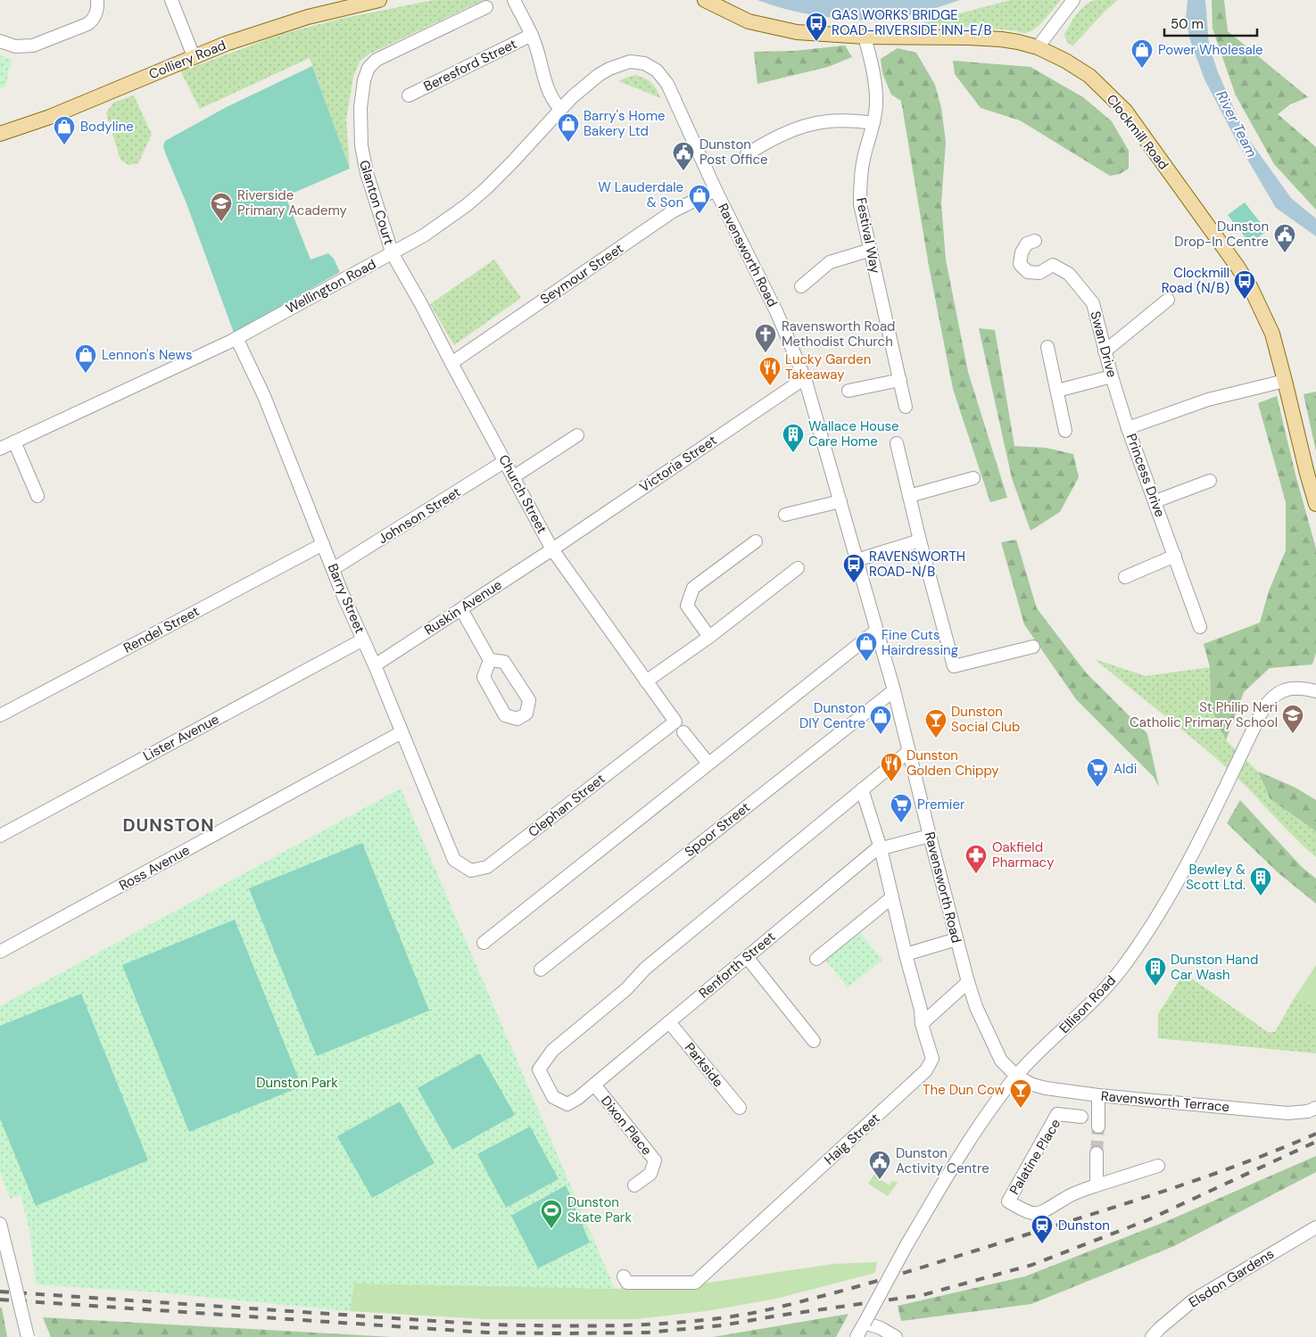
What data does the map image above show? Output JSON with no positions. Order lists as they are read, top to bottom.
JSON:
{
  "streets": {
    "main road": ["Colliery Road", "Clockmill Road"],
    "street": [
      "Beresford Street",
      "Glanton Court",
      "Festival Way",
      "Ravensworth Road",
      "Seymour Street",
      "Wellington Road",
      "Swan Drive",
      "Victoria Street",
      "Princess Drive",
      "Church Street",
      "Johnson Street",
      "Barry Street",
      "Ruskin Avenue",
      "Rendel Street",
      "Lister Avenue",
      "Clephan Street",
      "Spoor Street",
      "Ross Avenue",
      "Renforth Street",
      "Ellison Road",
      "Parkside",
      "Ravensworth Terrace",
      "Dixon Place",
      "Haig Street",
      "Palatine Place",
      "Elsdon Gardens"
    ]
  },
  "crossings": [
    ["Clockmill Road", "Festival Way"],
    ["Clockmill Road", "Princess Drive"],
    ["Glanton Court", "Wellington Road"],
    ["Glanton Court", "Church Street"],
    ["Ravensworth Road", "Seymour Street"],
    ["Ravensworth Road", "Wellington Road"],
    ["Ravensworth Road", "Victoria Street"],
    ["Ravensworth Road", "Spoor Street"],
    ["Ravensworth Road", "Renforth Street"],
    ["Ravensworth Road", "Ellison Road"],
    ["Ravensworth Road", "Ravensworth Terrace"],
    ["Seymour Street", "Church Street"],
    ["Wellington Road", "Church Street"],
    ["Wellington Road", "Barry Street"],
    ["Swan Drive", "Princess Drive"],
    ["Victoria Street", "Church Street"],
    ["Victoria Street", "Ruskin Avenue"],
    ["Church Street", "Johnson Street"],
    ["Church Street", "Ruskin Avenue"],
    ["Church Street", "Clephan Street"],
    ["Johnson Street", "Barry Street"],
    ["Barry Street", "Ruskin Avenue"],
    ["Barry Street", "Rendel Street"],
    ["Barry Street", "Lister Avenue"],
    ["Barry Street", "Clephan Street"],
    ["Barry Street", "Ross Avenue"],
    ["Renforth Street", "Parkside"],
    ["Renforth Street", "Dixon Place"],
    ["Renforth Street", "Haig Street"],
    ["Ellison Road", "Ravensworth Terrace"]
  ],
  "districts": ["DUNSTON"],
  "water": ["River Team"],
  "parks": ["Dunston Park"],
  "places": {
    "bus stop": ["GAS WORKS BRIDGE ROAD-RIVERSIDE INN-E/B", "Clockmill Road (N/B)", "RAVENSWORTH ROAD-N/B"],
    "shop": [
      "Power Wholesale",
      "Barry's Home Bakery Ltd",
      "Bodyline",
      "W Lauderdale & Son",
      "Lennon's News",
      "Fine Cuts Hairdressing",
      "Dunston DIY Centre"
    ],
    "public building": ["Dunston Post Office", "Dunston Drop-In Centre", "Dunston Activity Centre"],
    "school or university": ["Riverside Primary Academy", "St Philip Neri Catholic Primary School"],
    "church": ["Ravensworth Road Methodist Church"],
    "restaurant": ["Lucky Garden Takeaway", "Dunston Golden Chippy"],
    "building": ["Wallace House Care Home", "Bewley & Scott Ltd.", "Dunston Hand Car Wash"],
    "bar": ["Dunston Social Club", "The Dun Cow"],
    "supermarket": ["Aldi", "Premier"],
    "pharmacy": ["Oakfield Pharmacy"],
    "sports": ["Dunston Skate Park"],
    "station": ["Dunston"]
  },
  "scale_bar": "50 m"
}
